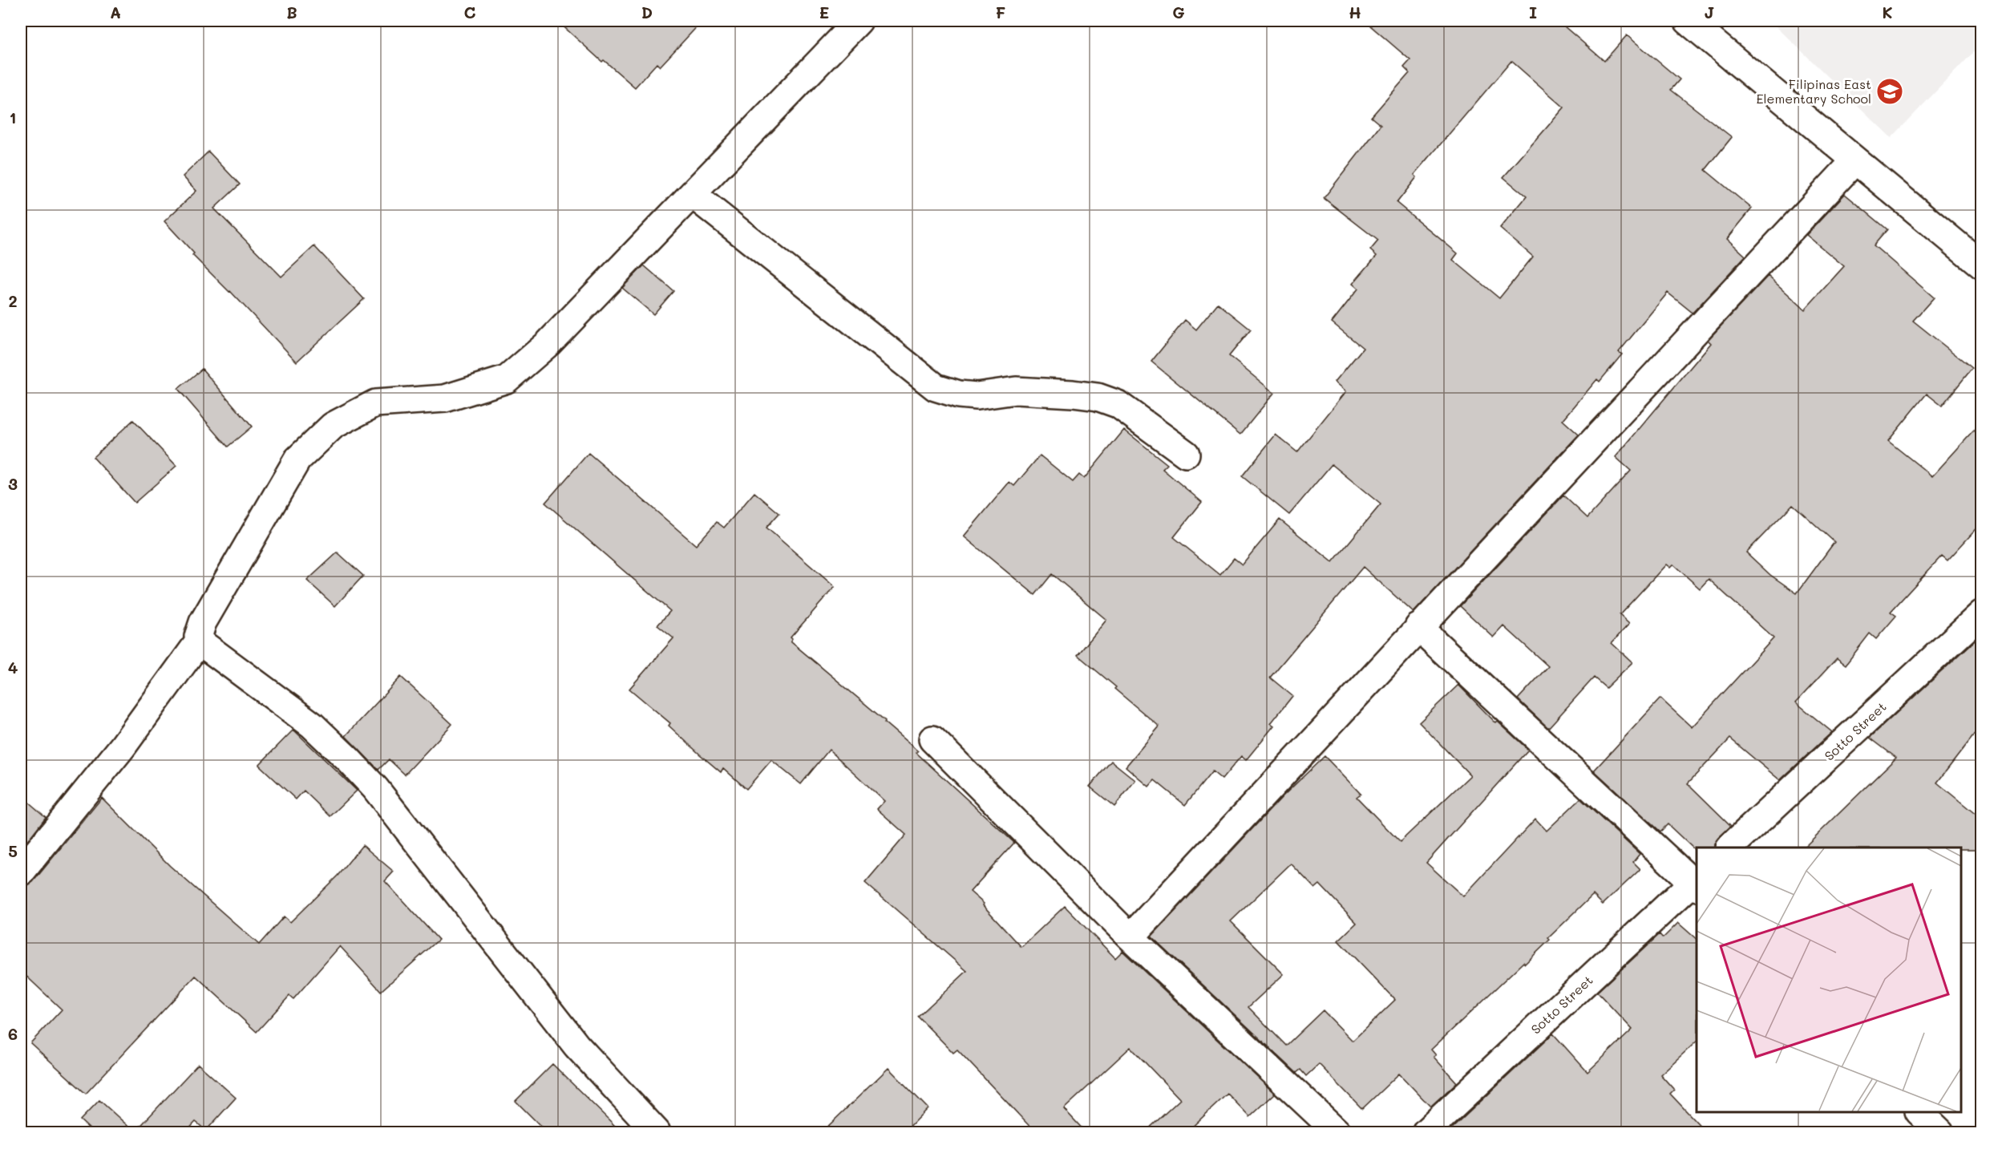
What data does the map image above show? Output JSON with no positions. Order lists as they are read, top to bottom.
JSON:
{
  "streets": {
    "street": ["Sotto Street"]
  },
  "places": {
    "school or university": ["Filipinas East Elementary School"]
  },
  "grid": {
    "columns": [
      "A",
      "B",
      "C",
      "D",
      "E",
      "F",
      "G",
      "H",
      "I",
      "J",
      "K"
    ],
    "rows": [
      "1",
      "2",
      "3",
      "4",
      "5",
      "6"
    ]
  }
}
